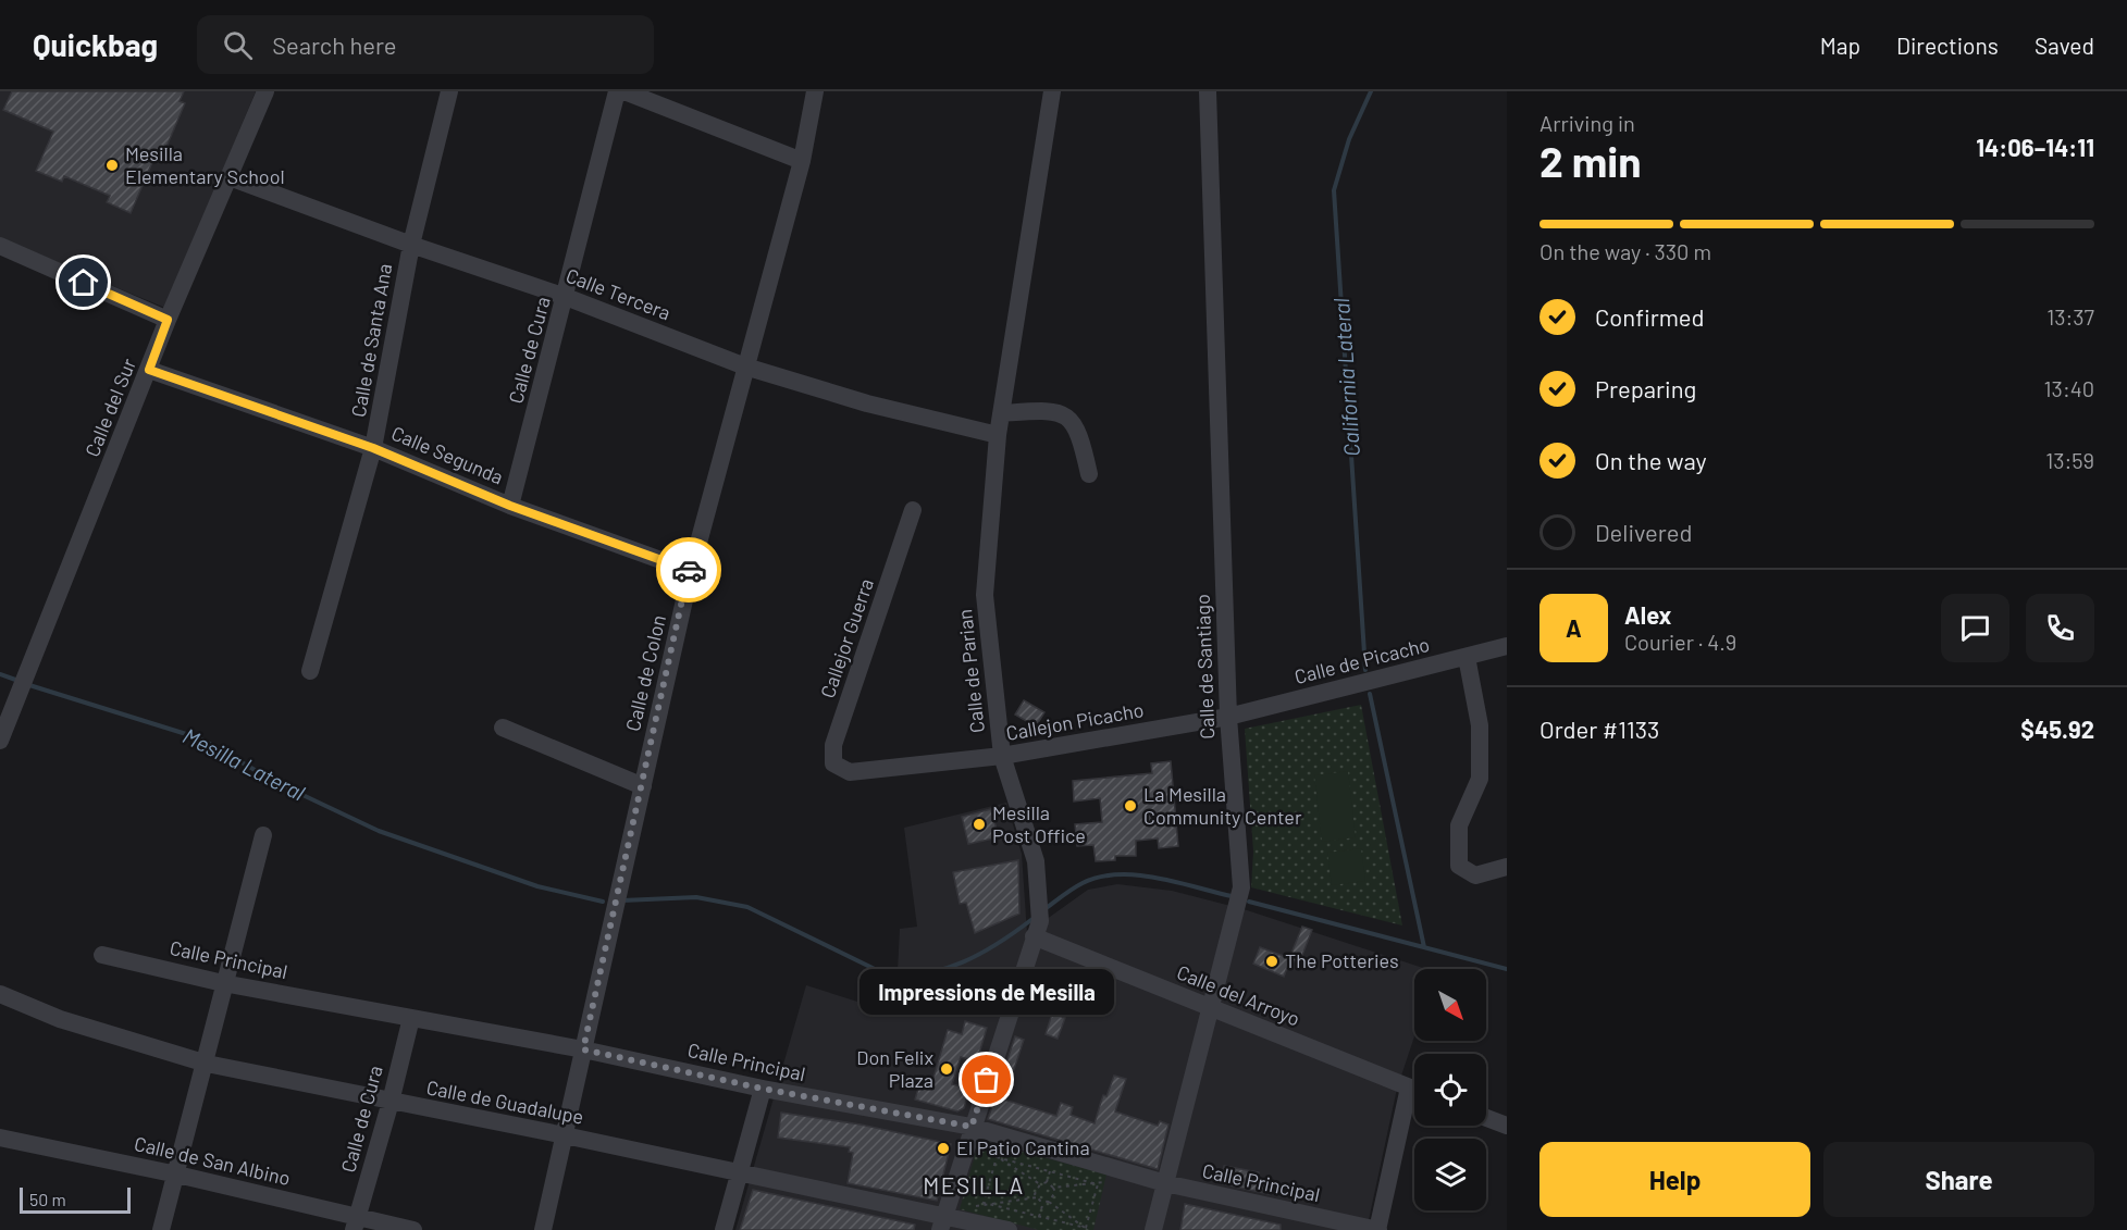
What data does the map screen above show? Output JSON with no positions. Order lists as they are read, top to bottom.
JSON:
{
  "streets": {
    "street": [
      "Calle Tercera",
      "Calle de Santa Ana",
      "Calle de Cura",
      "Calle del Sur",
      "Calle Segunda",
      "Callejor Guerra",
      "Calle de Picacho",
      "Calle de Santiago",
      "Calle de Parian",
      "Calle de Colon",
      "Callejon Picacho",
      "Calle Principal",
      "Calle del Arroyo",
      "Calle de Guadalupe",
      "Calle de San Albino"
    ]
  },
  "crossings": [
    ["Calle Tercera", "Calle de Santa Ana"],
    ["Calle Tercera", "Calle de Cura"],
    ["Calle Tercera", "Calle del Sur"],
    ["Calle Tercera", "Calle de Parian"],
    ["Calle Tercera", "Calle de Colon"],
    ["Calle de Santa Ana", "Calle Segunda"],
    ["Calle de Cura", "Calle Segunda"],
    ["Calle de Cura", "Calle Principal"],
    ["Calle de Cura", "Calle de Guadalupe"],
    ["Calle de Cura", "Calle de San Albino"],
    ["Calle del Sur", "Calle Segunda"],
    ["Calle Segunda", "Calle de Colon"],
    ["Callejor Guerra", "Callejon Picacho"],
    ["Calle de Picacho", "Calle de Santiago"],
    ["Calle de Picacho", "Callejon Picacho"],
    ["Calle de Santiago", "Callejon Picacho"],
    ["Calle de Santiago", "Calle Principal"],
    ["Calle de Santiago", "Calle del Arroyo"],
    ["Calle de Parian", "Callejon Picacho"],
    ["Calle de Parian", "Calle Principal"],
    ["Calle de Parian", "Calle del Arroyo"],
    ["Calle de Parian", "Calle de Guadalupe"],
    ["Calle de Colon", "Calle Principal"],
    ["Calle de Colon", "Calle de Guadalupe"]
  ],
  "districts": ["MESILLA"],
  "water": ["California Lateral", "Mesilla Lateral"],
  "places": [
    "Mesilla Elementary School",
    "La Mesilla Community Center",
    "Mesilla Post Office",
    "The Potteries",
    "Don Felix Plaza",
    "Impressions de Mesilla",
    "El Patio Cantina"
  ],
  "scale_bar": "50 m",
  "north": "bottom right",
  "page": {
    "header": "Quickbag",
    "search": "Search here",
    "nav": ["Map", "Directions", "Saved"],
    "heading": ["2 min", "Arriving in", "14:06–14:11"],
    "panel": [
      "Alex",
      "Courier · 4.9",
      "Order #1133",
      "$45.92"
    ],
    "bar": "On the way · 330 m",
    "list": [
      ["Confirmed", "13:37"],
      ["Preparing", "13:40"],
      ["On the way", "13:59"],
      "Delivered"
    ],
    "round": "A",
    "bubble": "Impressions de Mesilla",
    "buttons": ["Help", "Share"],
    "scale": "50 m"
  }
}
